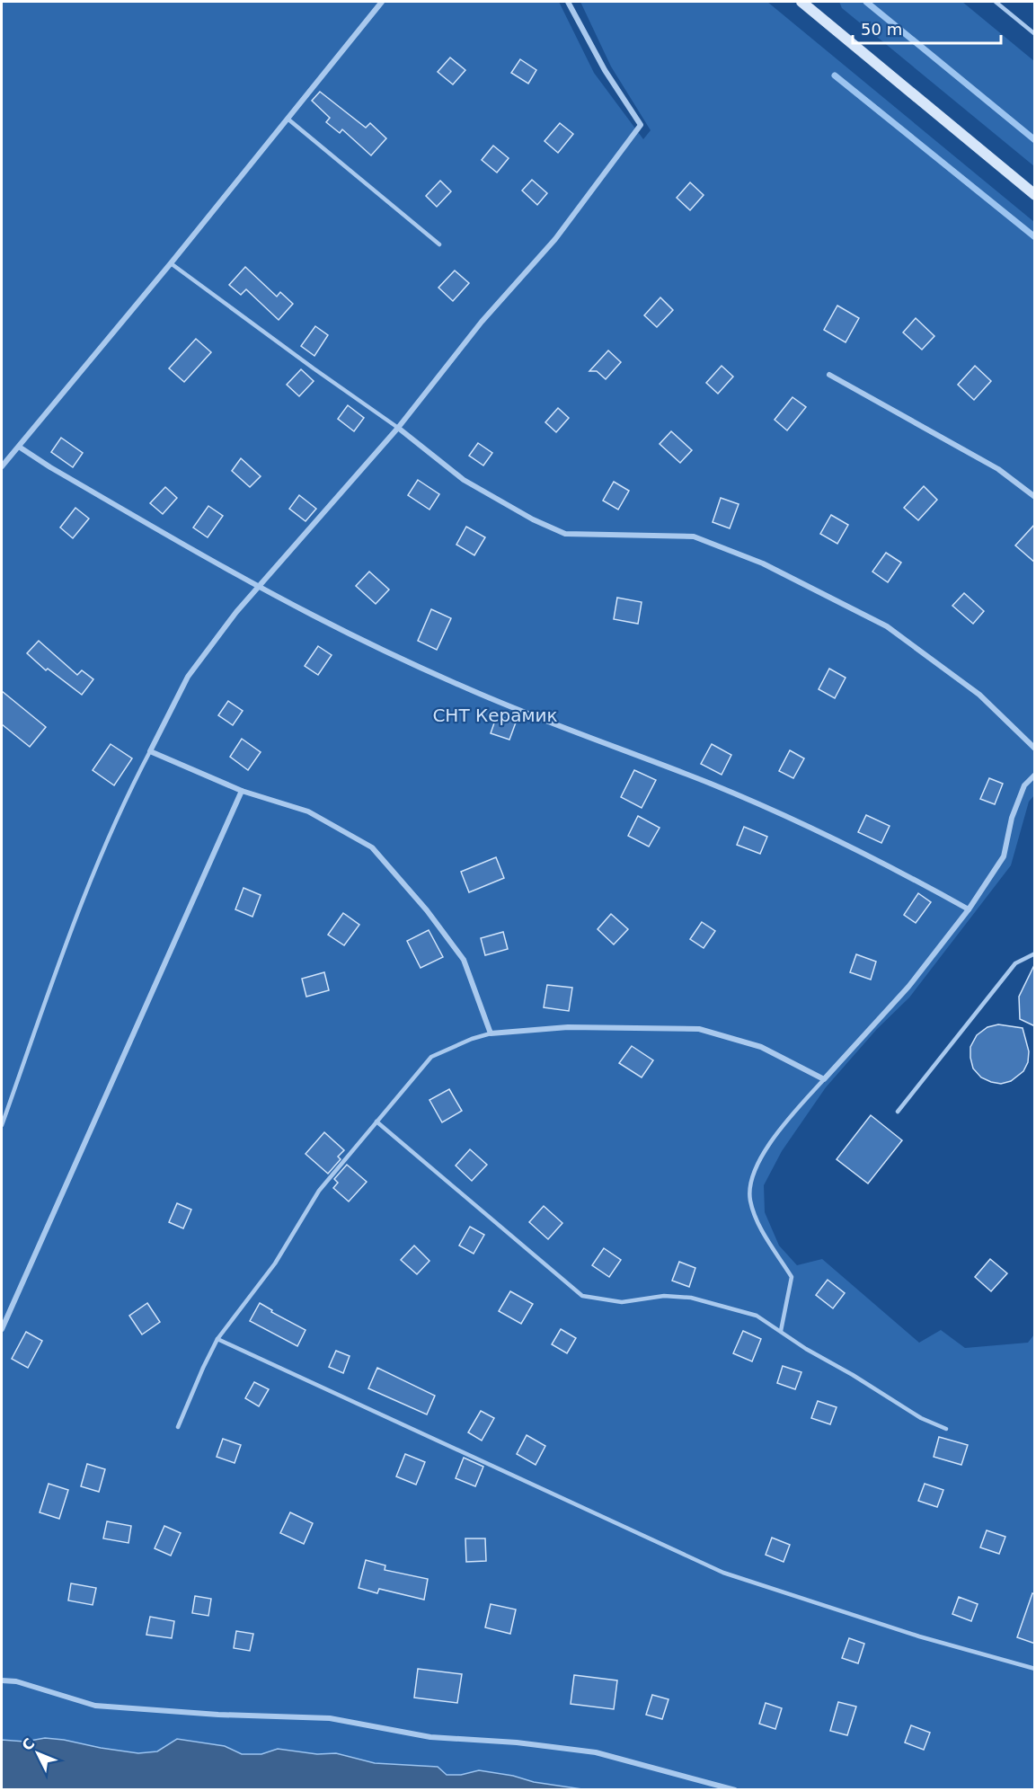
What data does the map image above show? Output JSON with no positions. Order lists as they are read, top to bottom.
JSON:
{
  "parks": ["СНТ Керамик"],
  "scale_bar": "50 m",
  "north": "top left"
}
